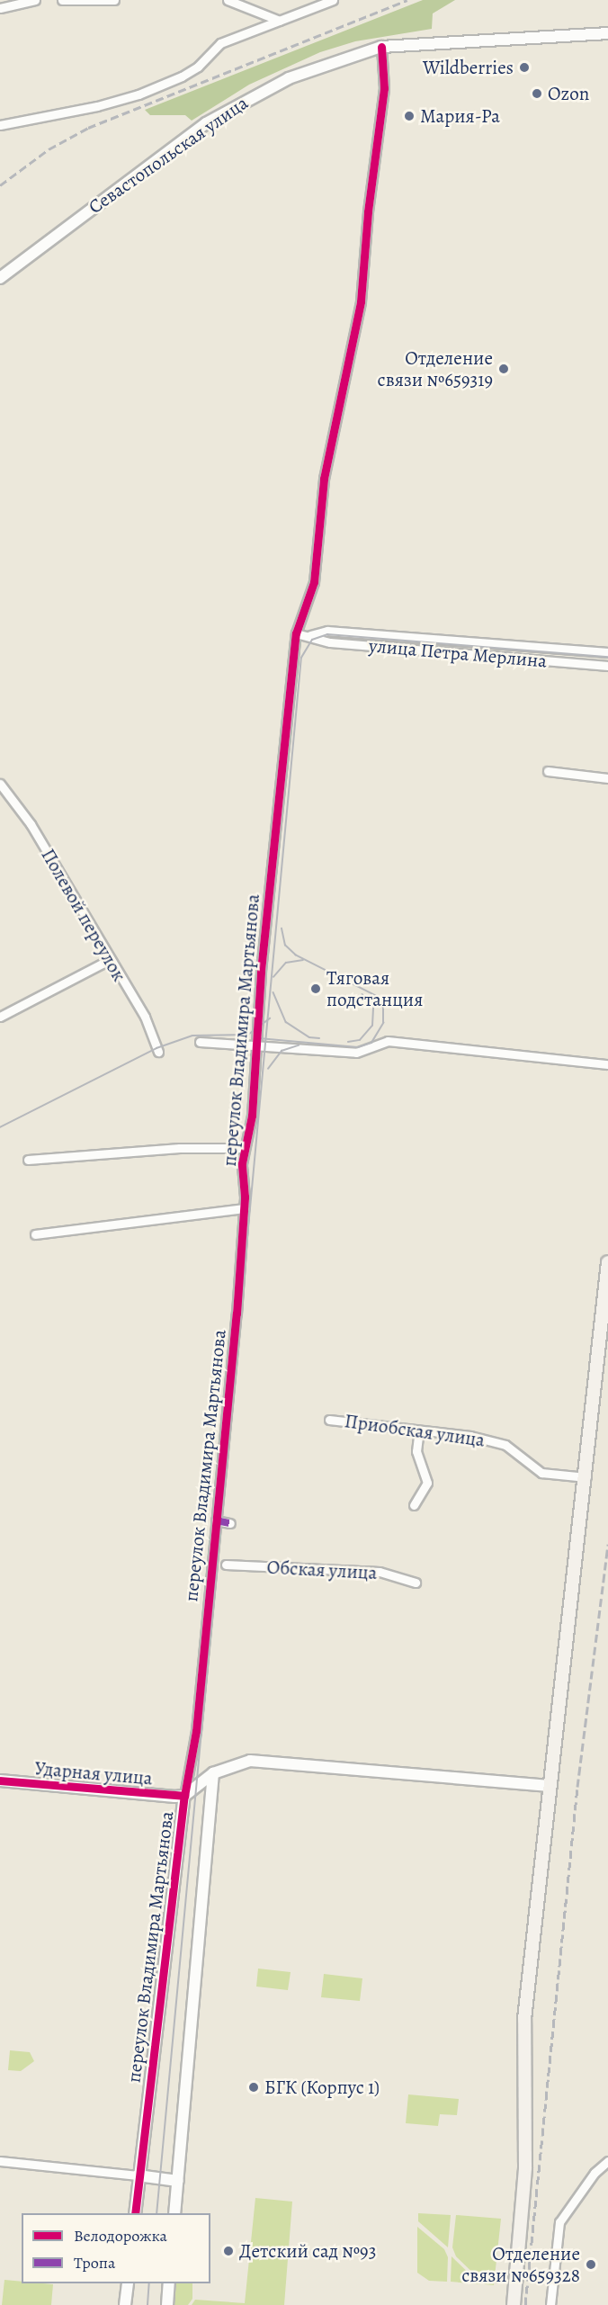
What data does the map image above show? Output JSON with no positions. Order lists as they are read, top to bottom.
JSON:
{
  "streets": {
    "street": [
      "Севастопольская улица",
      "улица Петра Мерлина",
      "Полевой переулок",
      "переулок Владимира Мартьянова",
      "Приобская улица",
      "Обская улица",
      "Ударная улица"
    ]
  },
  "crossings": [
    ["Севастопольская улица", "переулок Владимира Мартьянова"],
    ["улица Петра Мерлина", "переулок Владимира Мартьянова"],
    ["переулок Владимира Мартьянова", "Ударная улица"]
  ],
  "places": [
    "Wildberries",
    "Ozon",
    "Мария-Ра",
    "Отделение связи №659319",
    "Тяговая подстанция",
    "БГК (Корпус 1)",
    "Детский сад №93",
    "Отделение связи №659328"
  ],
  "legend": ["Велодорожка", "Тропа"]
}
